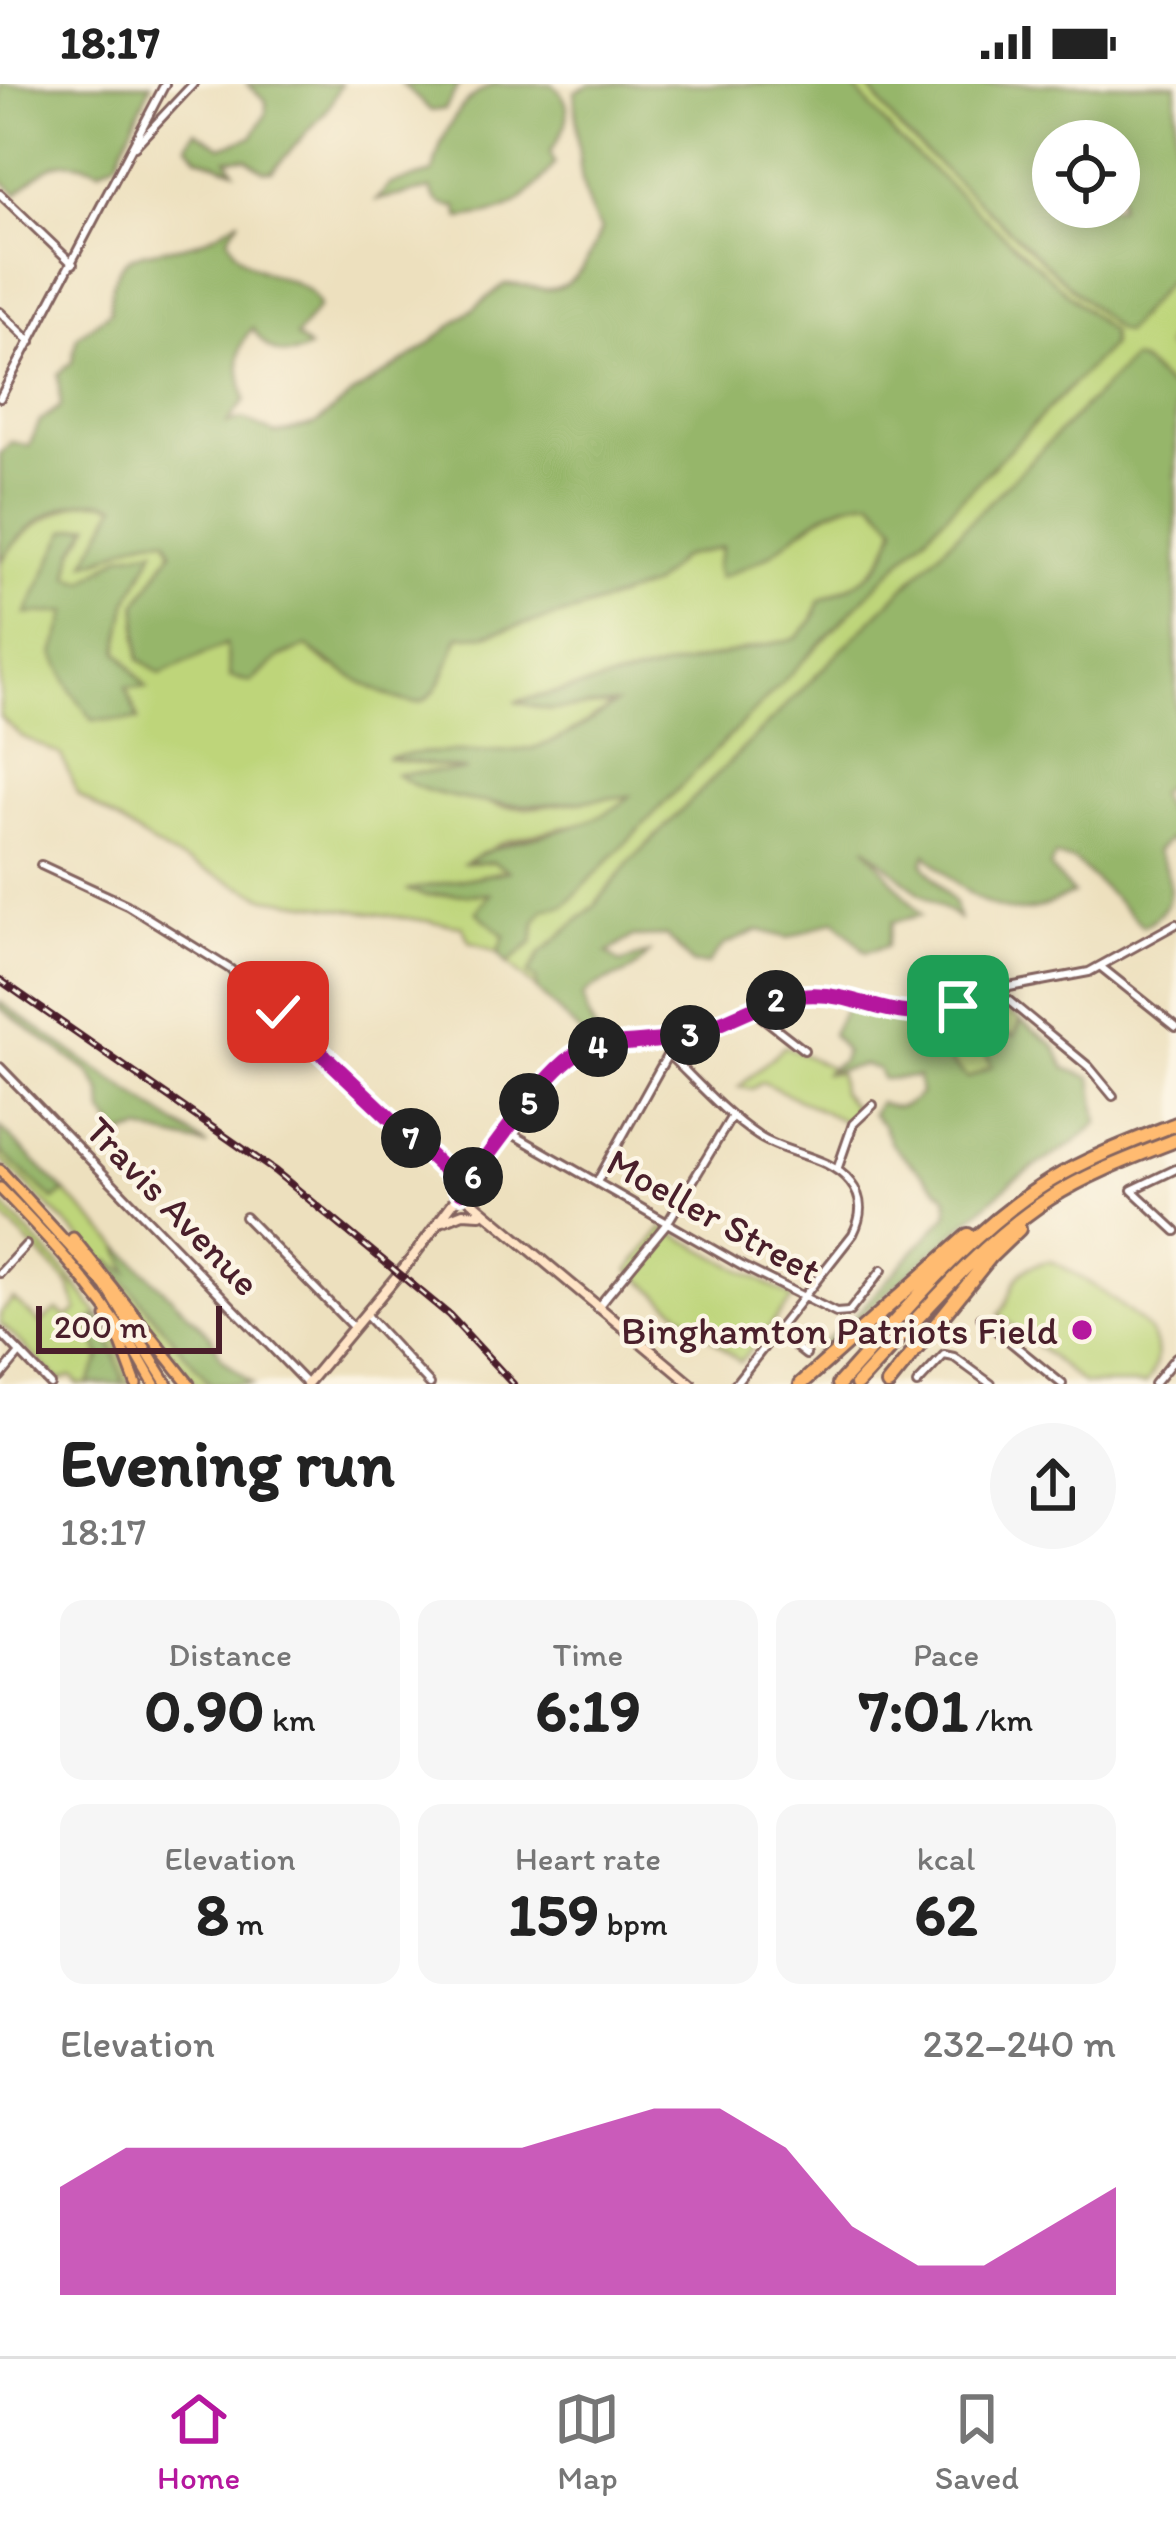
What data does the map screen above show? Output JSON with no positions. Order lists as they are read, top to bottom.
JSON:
{
  "streets": {
    "street": ["Travis Avenue", "Moeller Street"]
  },
  "places": ["Binghamton Patriots Field"],
  "scale_bar": "200 m",
  "page": {
    "status": "18:17",
    "pins": [
      "2",
      "3",
      "4",
      "5",
      "7",
      "6"
    ],
    "scale": "200 m",
    "heading": ["Evening run", "18:17"],
    "stats": [
      ["Distance", "0.90 km"],
      ["Time", "6:19"],
      ["Pace", "7:01 /km"],
      ["Elevation", "8 m"],
      ["Heart rate", "159 bpm"],
      ["kcal", "62"]
    ],
    "chart": ["Elevation", "232–240 m"],
    "tabs": ["Home", "Map", "Saved"]
  }
}
